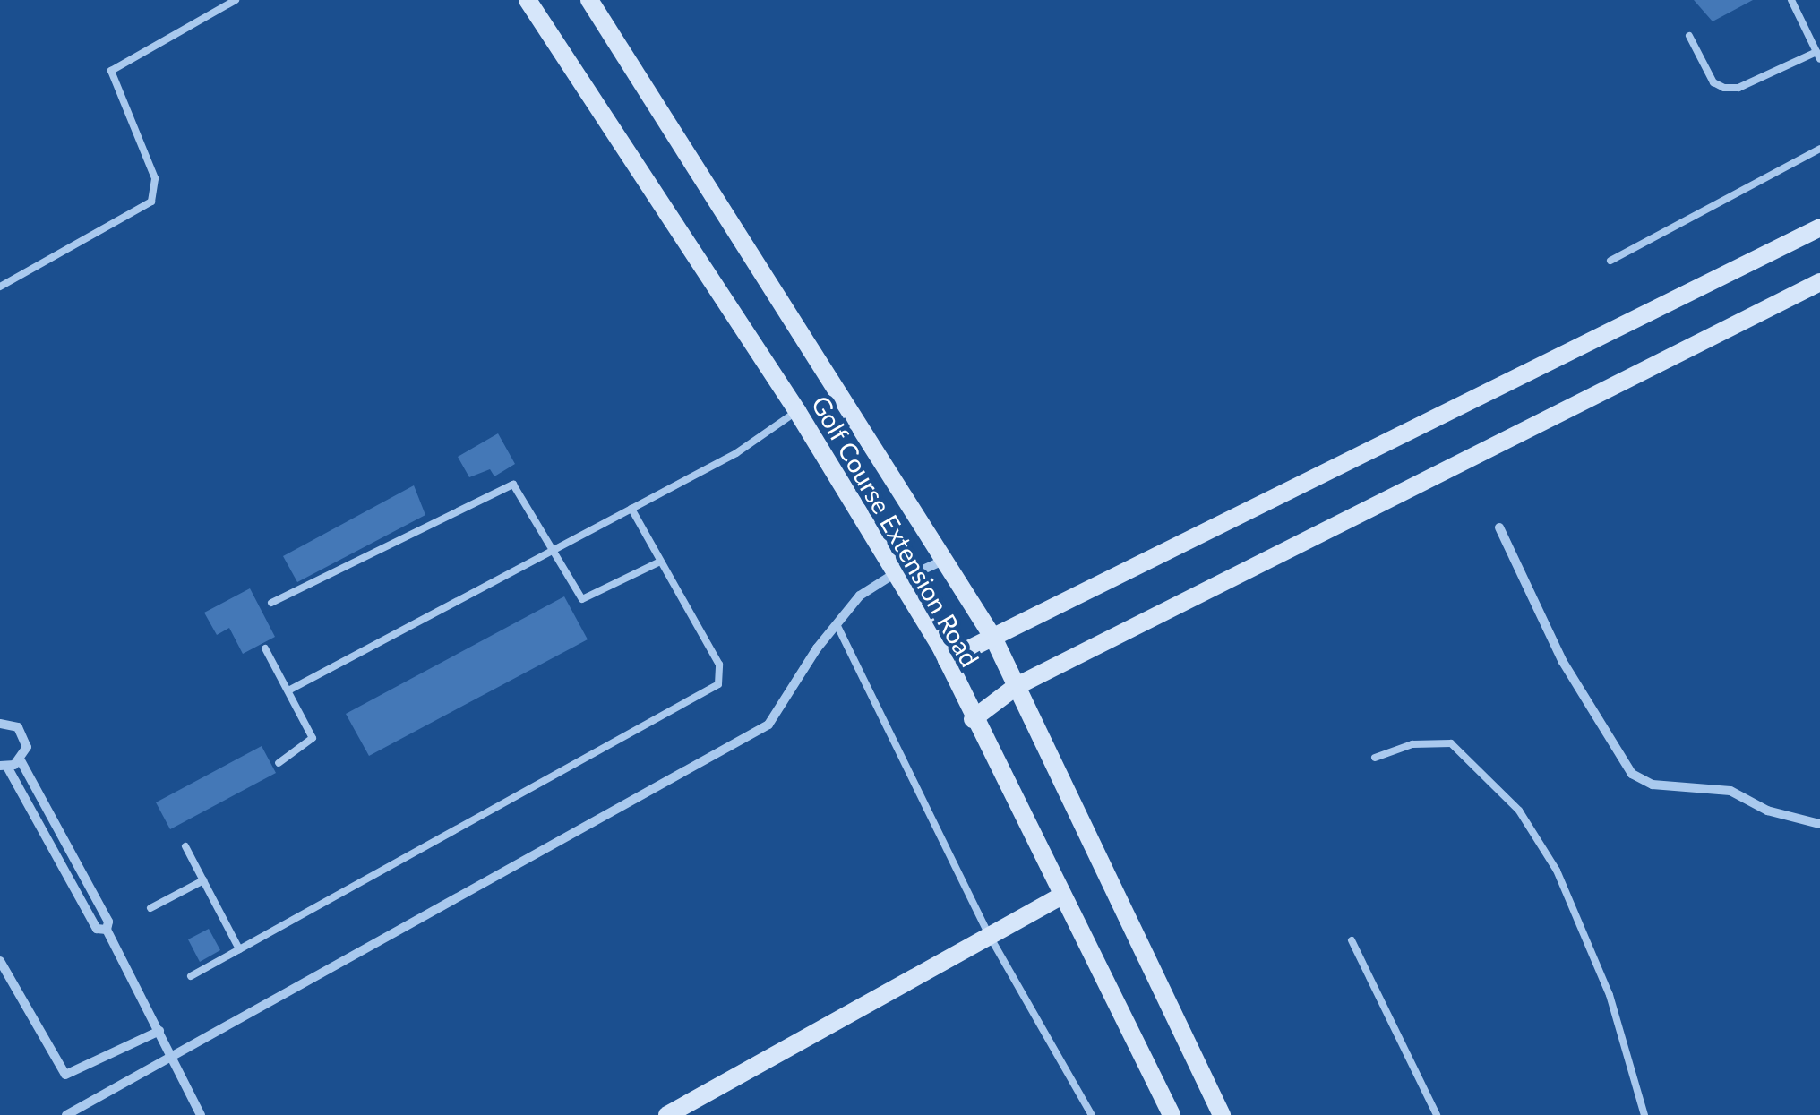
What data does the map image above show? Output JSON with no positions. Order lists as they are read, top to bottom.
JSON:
{
  "streets": {
    "main road": ["Golf Course Extension Road"]
  }
}
